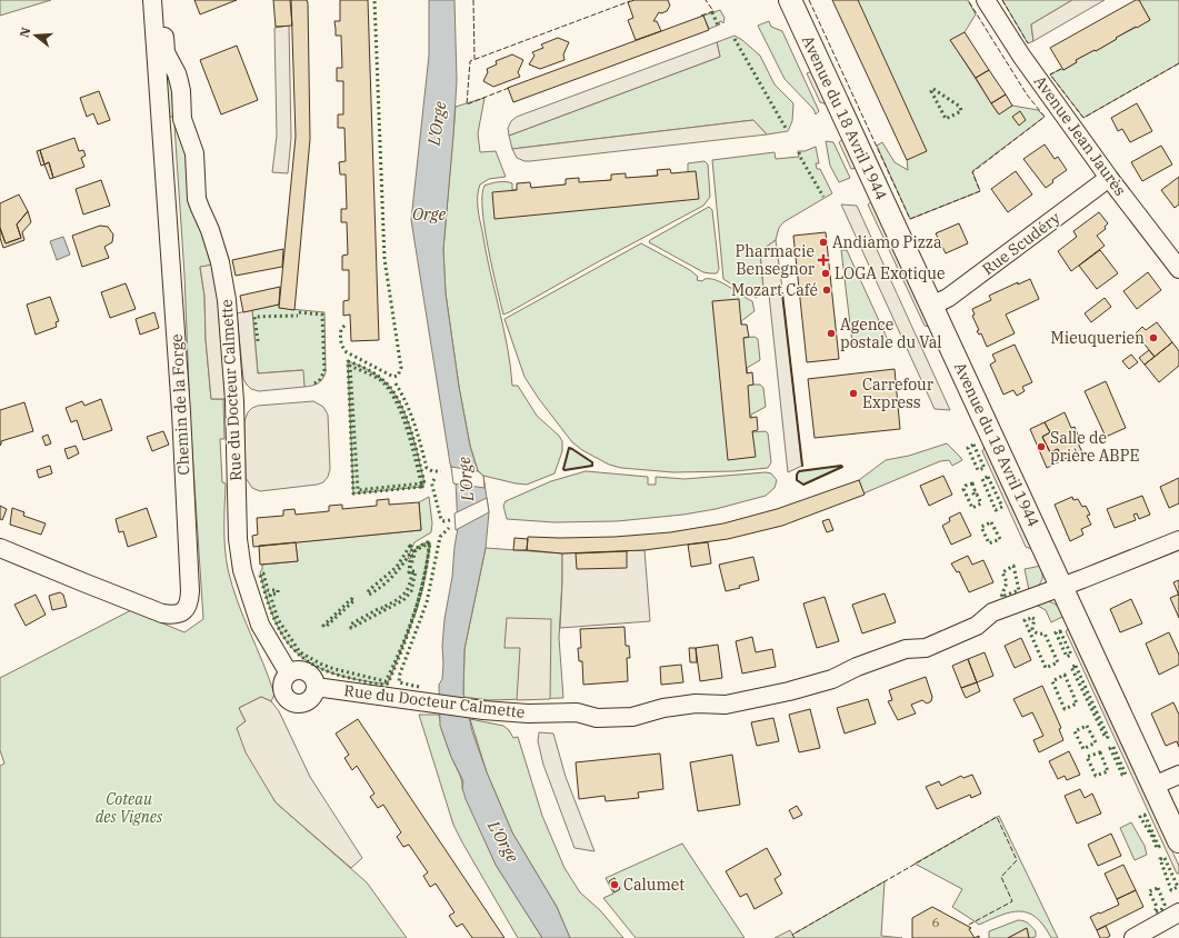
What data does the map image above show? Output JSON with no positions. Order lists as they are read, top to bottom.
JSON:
{
  "streets": {
    "street": [
      "Avenue du 18 Avril 1944",
      "Avenue Jean Jaurès",
      "Rue Scudéry",
      "Rue du Docteur Calmette",
      "Chemin de la Forge"
    ]
  },
  "crossings": [
    ["Avenue du 18 Avril 1944", "Rue Scudéry"],
    ["Avenue du 18 Avril 1944", "Rue du Docteur Calmette"],
    ["Avenue Jean Jaurès", "Rue Scudéry"]
  ],
  "water": ["L'Orge", "Orge"],
  "parks": ["Coteau des Vignes"],
  "places": {
    "other": [
      "Andiamo Pizza",
      "LOGA Exotique",
      "Mozart Café",
      "Agence postale du Val",
      "Mieuquerien",
      "Carrefour Express",
      "Salle de prière ABPE",
      "Calumet"
    ],
    "health": ["Pharmacie Bensegnor"]
  },
  "house_numbers": ["6"],
  "north": "left"
}
